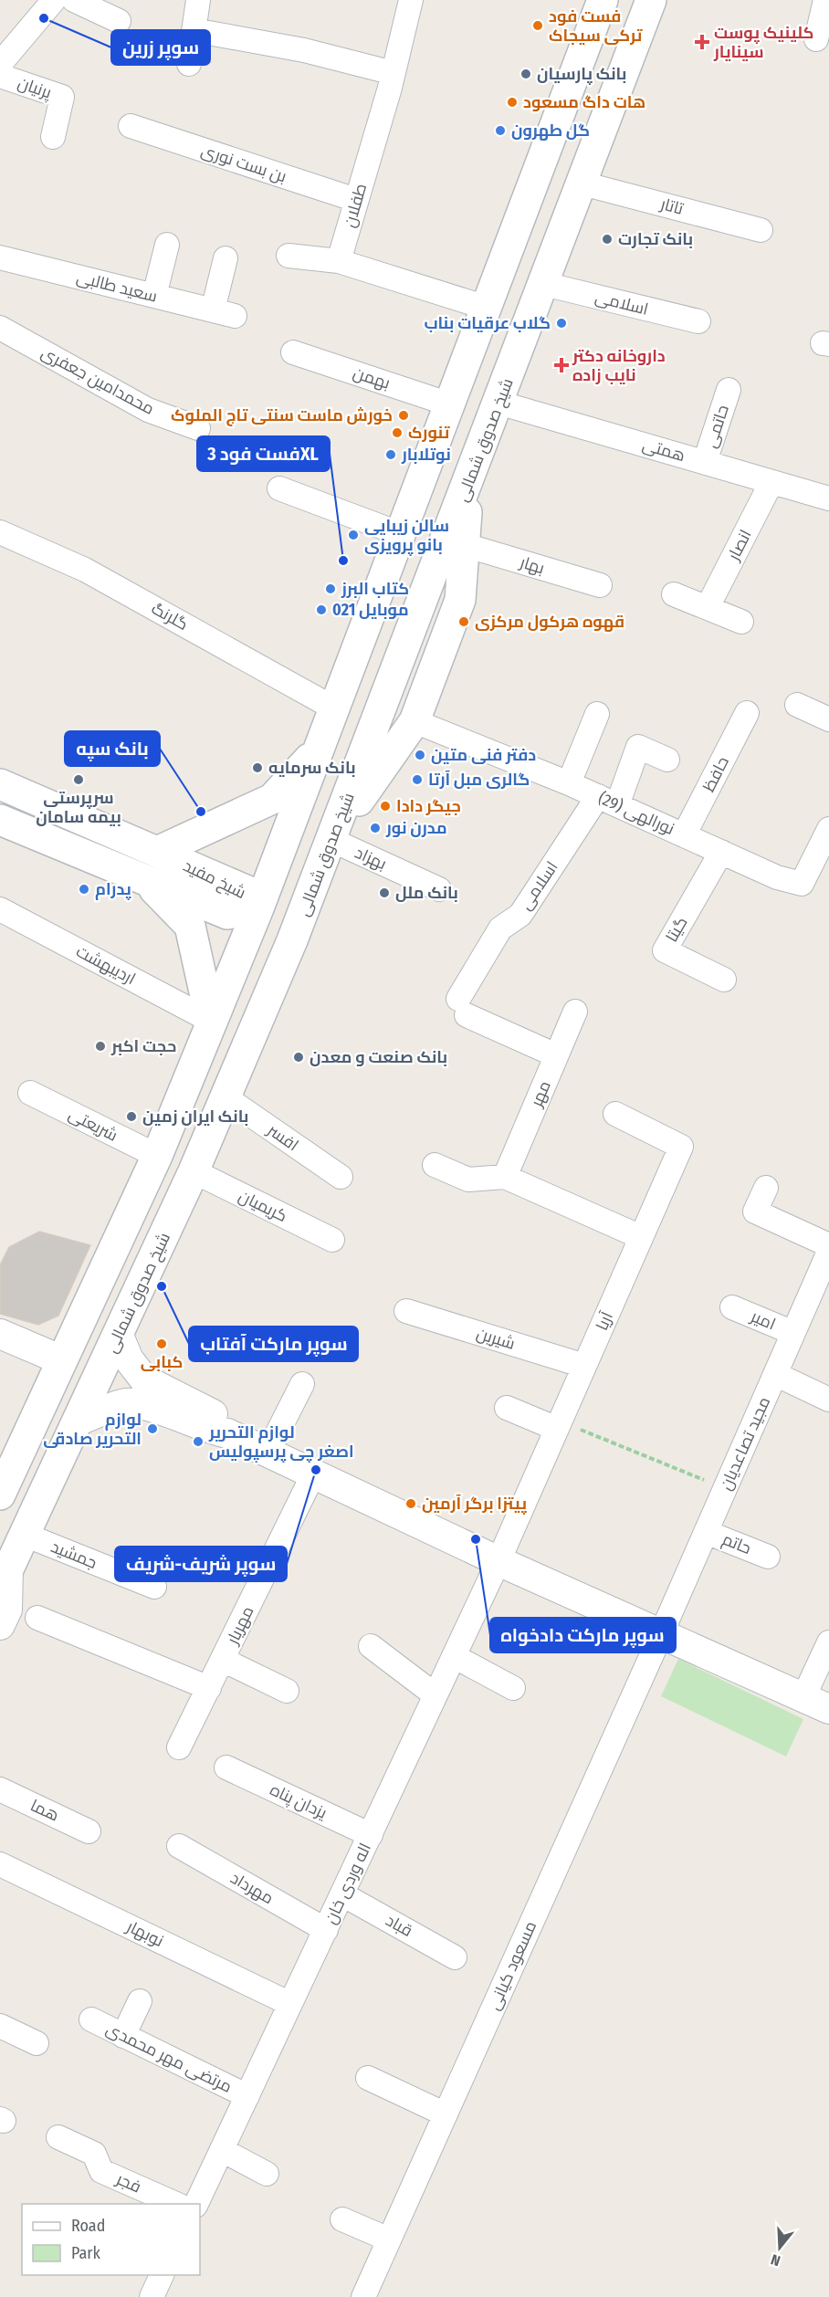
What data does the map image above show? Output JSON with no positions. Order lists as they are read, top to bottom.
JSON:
{
  "streets": {
    "main road": ["شیخ صدوق شمالی", "شیخ مفید"],
    "street": [
      "پرنیان",
      "بن بست نوری",
      "طفلان",
      "تاتار",
      "سعید طالبی",
      "اسلامی",
      "بهمن",
      "محمدامین جعفری",
      "حاتمی",
      "همتی",
      "انصار",
      "بهار",
      "گلرنگ",
      "حافظ",
      "نورالهی (29)",
      "بهزاد",
      "گیتا",
      "اردیبهشت",
      "مهر",
      "شریعتی",
      "افسر",
      "کریمیان",
      "امیر",
      "آریا",
      "شیرین",
      "مجید تصاعدیان",
      "حاتم",
      "جمشید",
      "مهریار",
      "یزدان پناه",
      "هما",
      "اله وردی خان",
      "مهرداد",
      "قباد",
      "نوبهار",
      "مسعود کیانی",
      "مرتضی مهر محمدی",
      "فجر"
    ]
  },
  "crossings": [
    ["بن بست نوری", "طفلان"],
    ["تاتار", "شیخ صدوق شمالی"],
    ["اسلامی", "شیخ صدوق شمالی"],
    ["اسلامی", "نورالهی (29)"],
    ["اسلامی", "مهر"],
    ["حاتمی", "همتی"],
    ["شیخ صدوق شمالی", "همتی"],
    ["شیخ صدوق شمالی", "بهزاد"],
    ["شیخ صدوق شمالی", "افسر"],
    ["شیخ صدوق شمالی", "کریمیان"],
    ["شیخ صدوق شمالی", "جمشید"],
    ["همتی", "انصار"],
    ["حافظ", "نورالهی (29)"],
    ["نورالهی (29)", "گیتا"],
    ["امیر", "مجید تصاعدیان"],
    ["آریا", "شیرین"],
    ["آریا", "اله وردی خان"],
    ["مجید تصاعدیان", "حاتم"],
    ["مجید تصاعدیان", "مسعود کیانی"],
    ["یزدان پناه", "اله وردی خان"],
    ["اله وردی خان", "مهرداد"],
    ["اله وردی خان", "قباد"],
    ["اله وردی خان", "نوبهار"],
    ["اله وردی خان", "مرتضی مهر محمدی"]
  ],
  "places": {
    "other": [
      "سوپر زرین",
      "فست فود ترکی سیجاک",
      "بانک پارسیان",
      "هات داگ مسعود",
      "گل طهرون",
      "بانک تجارت",
      "گلاب عرقیات بناب",
      "خورش ماست سنتی تاج الملوک",
      "تنورک",
      "نوتلابار",
      "سالن زیبایی بانو پرویزی",
      "فست فود 3XL",
      "کتاب البرز",
      "موبایل 021",
      "قهوه هرکول مرکزی",
      "دفتر فنی متین",
      "بانک سرمایه",
      "سرپرستی بیمه سامان",
      "گالری مبل آرتا",
      "جیگر دادا",
      "بانک سپه",
      "مدرن نور",
      "پدرام",
      "بانک ملل",
      "حجت اکبر",
      "بانک صنعت و معدن",
      "بانک ایران زمین",
      "سوپر مارکت آفتاب",
      "کبابی",
      "لوازم التحریر صادقی",
      "لوازم التحریر اصغر چی پرسپولیس",
      "سوپر شریف-شریف",
      "پيتزا برگر آرمين",
      "سوپر مارکت دادخواه"
    ],
    "health": ["کلینیک پوست سینایار", "داروخانه دکتر نایب زاده"]
  },
  "legend": ["Road", "Park"],
  "north": "bottom"
}
